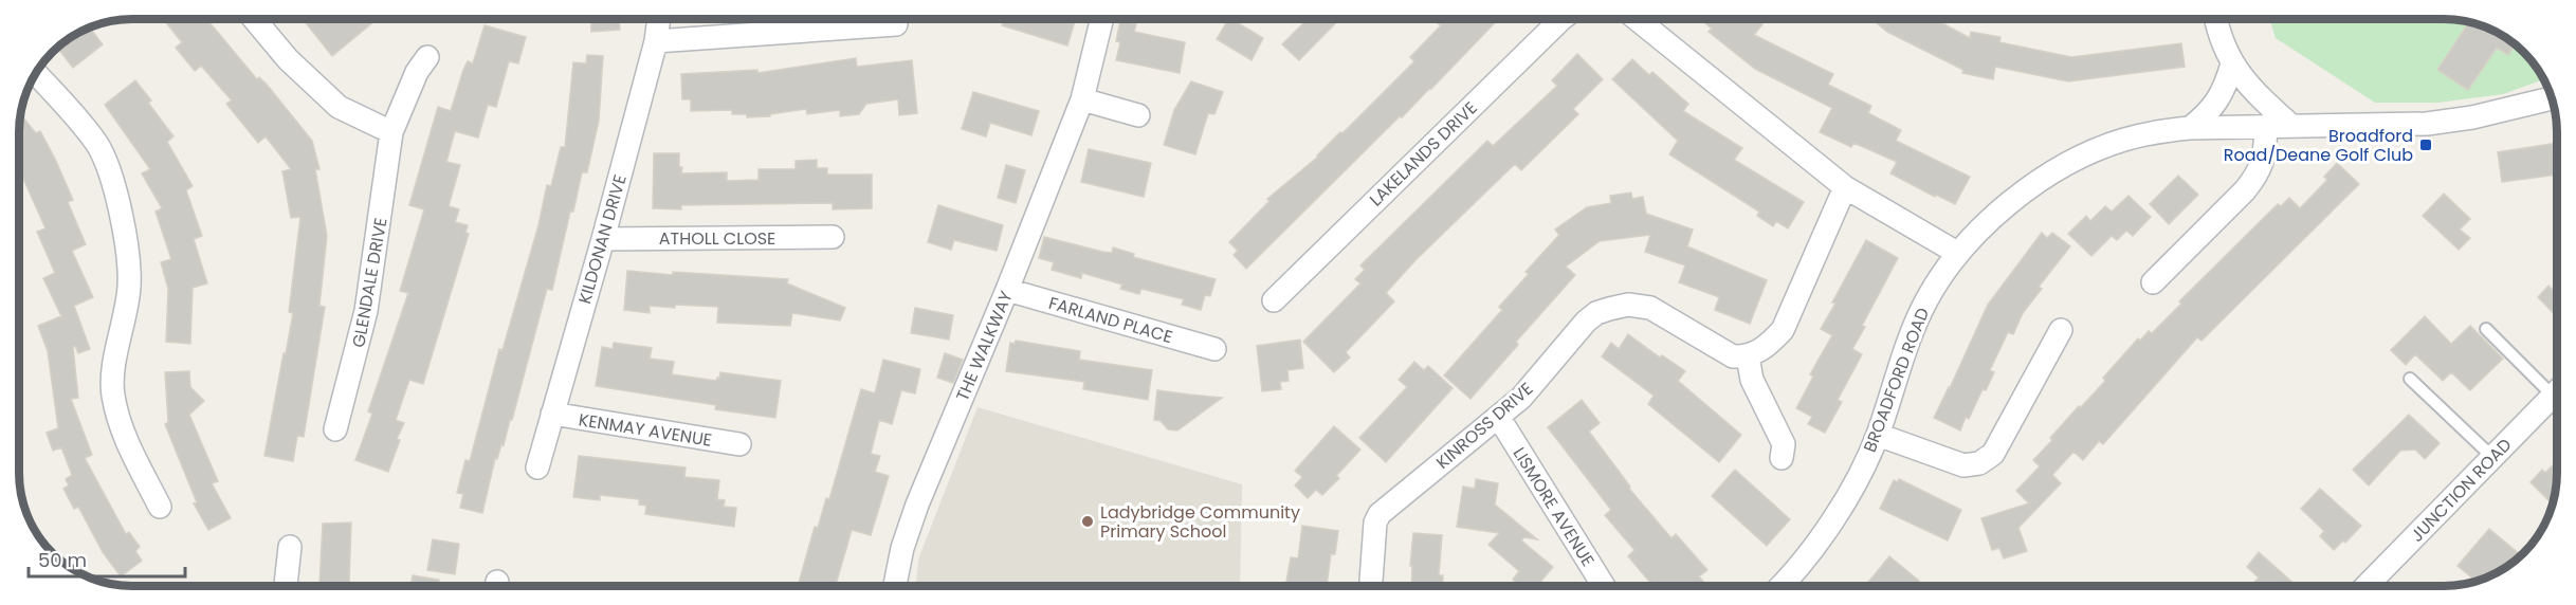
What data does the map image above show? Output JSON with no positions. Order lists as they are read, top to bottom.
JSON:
{
  "streets": {
    "street": [
      "LAKELANDS DRIVE",
      "ATHOLL CLOSE",
      "KILDONAN DRIVE",
      "GLENDALE DRIVE",
      "FARLAND PLACE",
      "THE WALKWAY",
      "BROADFORD ROAD",
      "KINROSS DRIVE",
      "KENMAY AVENUE",
      "JUNCTION ROAD",
      "LISMORE AVENUE"
    ]
  },
  "crossings": [
    ["ATHOLL CLOSE", "KILDONAN DRIVE"],
    ["KILDONAN DRIVE", "KENMAY AVENUE"],
    ["FARLAND PLACE", "THE WALKWAY"],
    ["KINROSS DRIVE", "LISMORE AVENUE"]
  ],
  "places": {
    "transit": ["Broadford Road/Deane Golf Club"],
    "other": ["Ladybridge Community Primary School"]
  },
  "scale_bar": "50 m"
}
